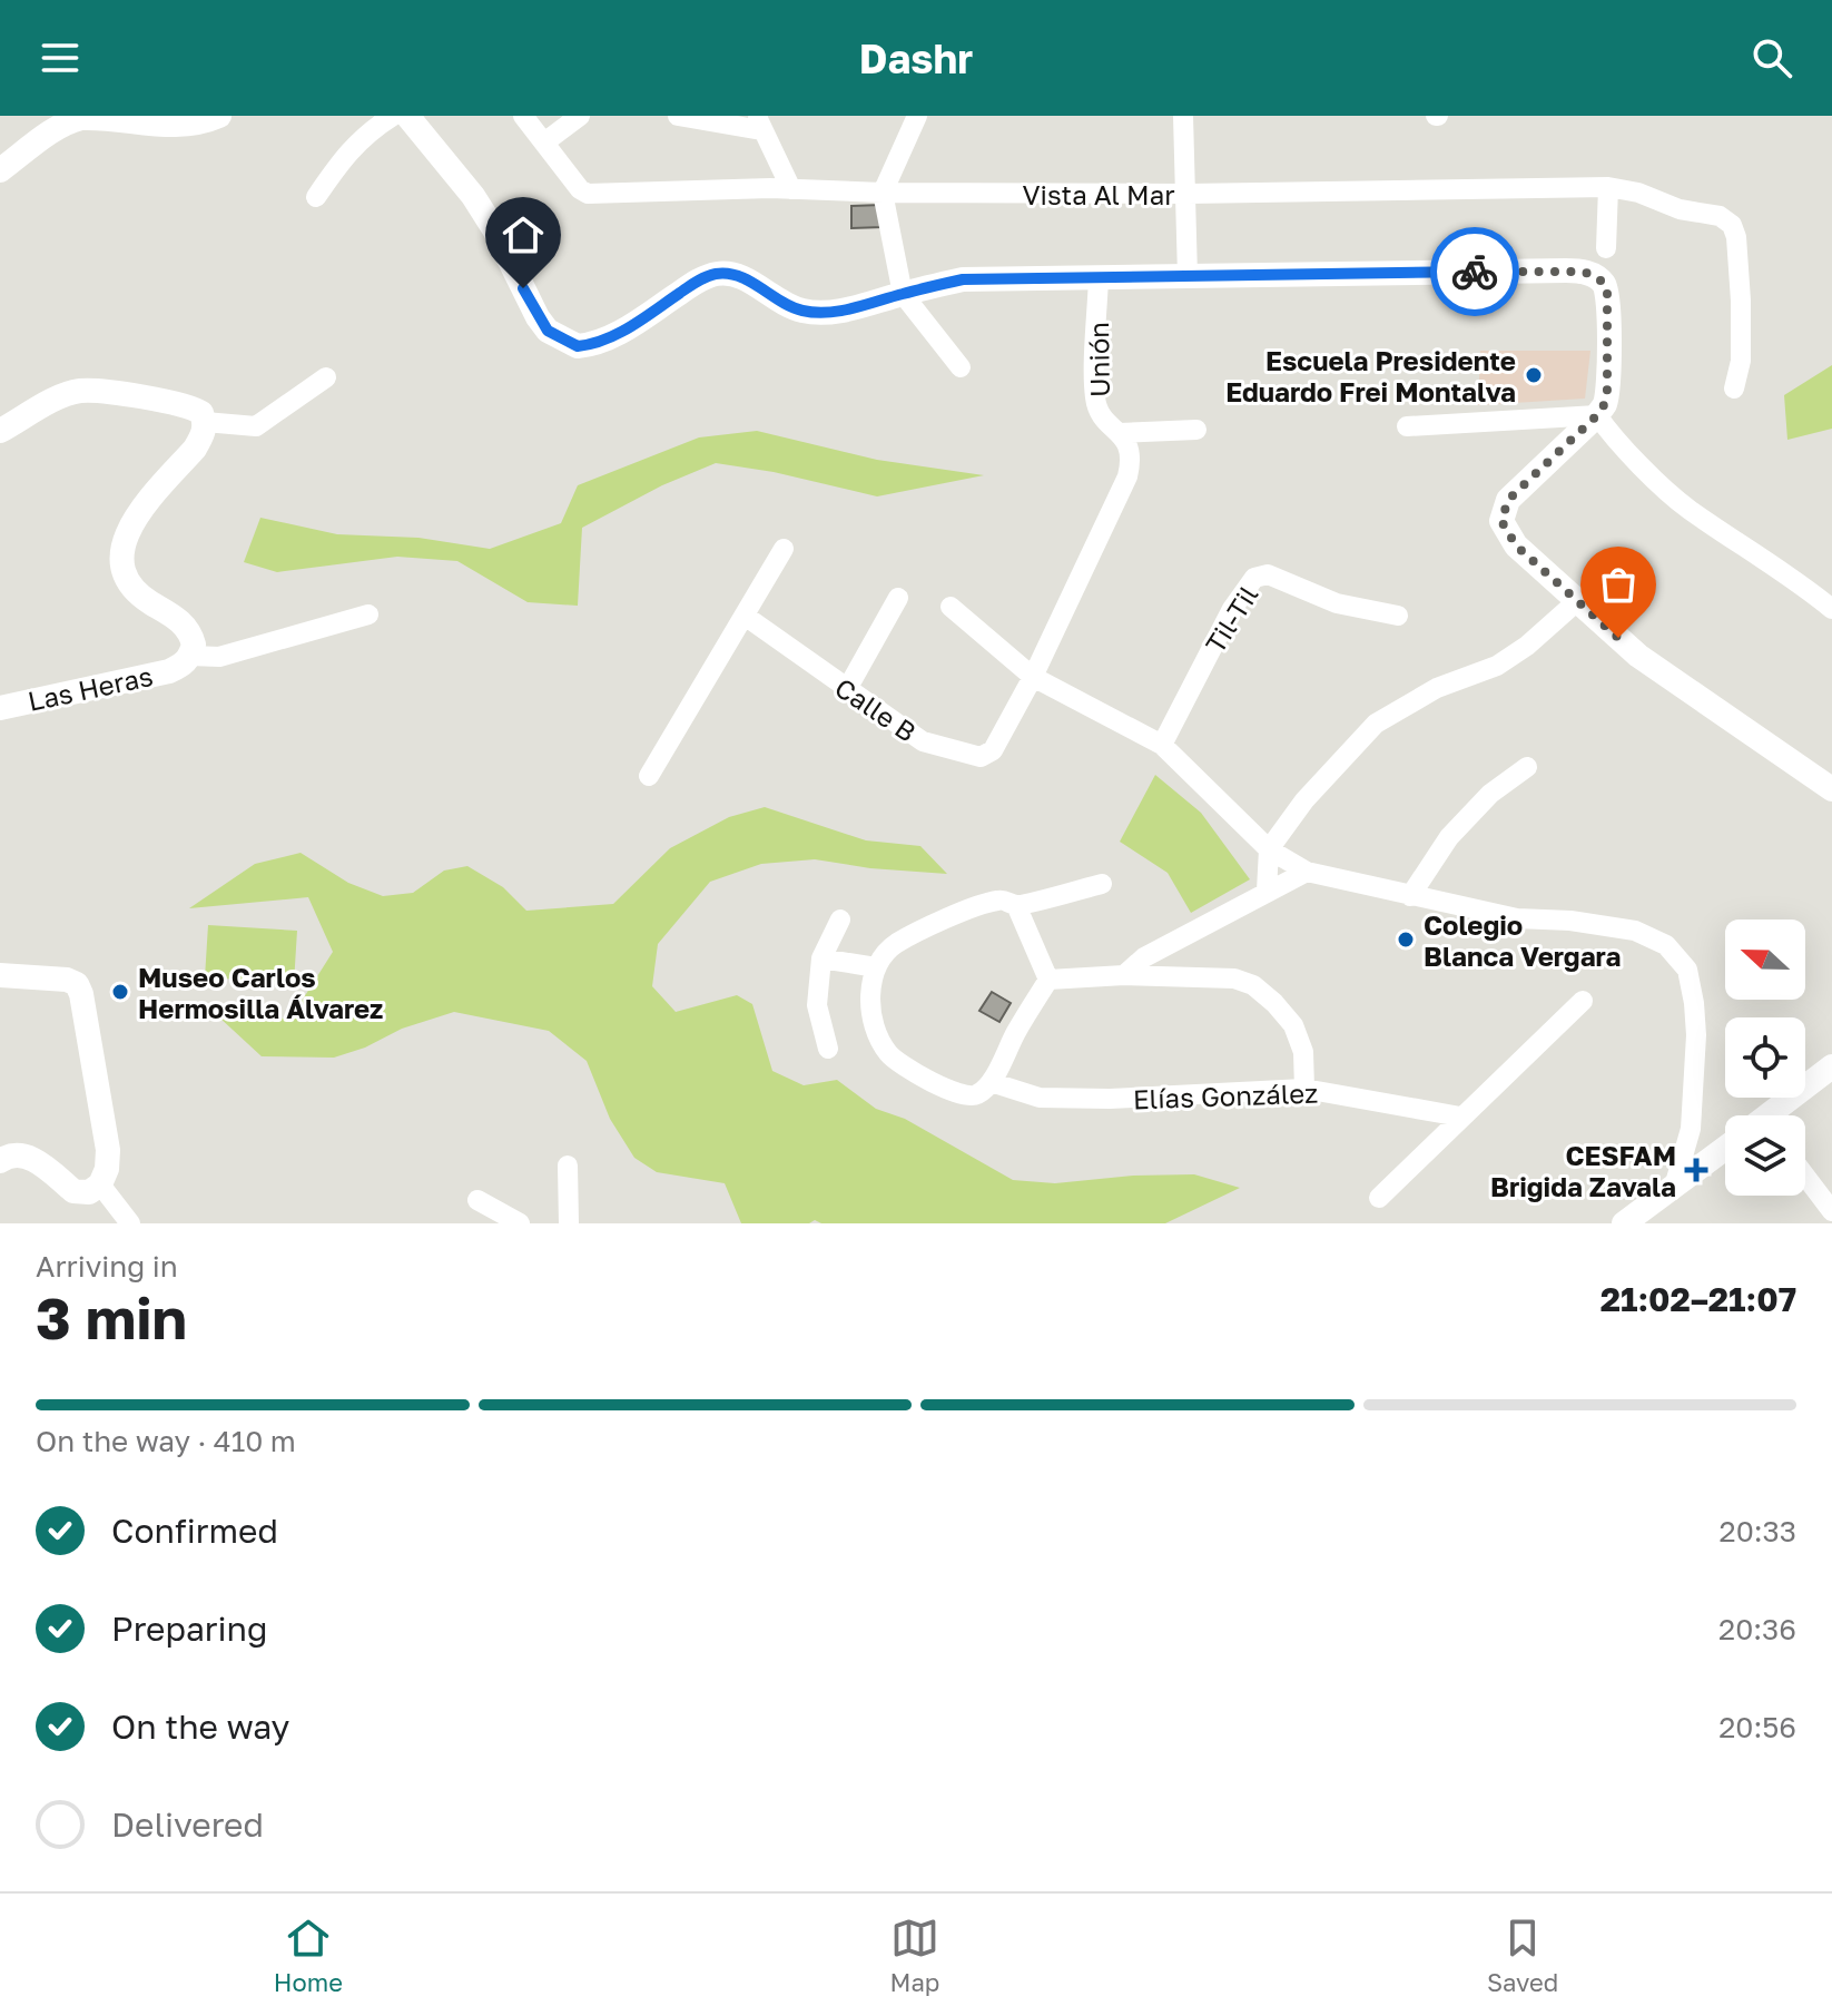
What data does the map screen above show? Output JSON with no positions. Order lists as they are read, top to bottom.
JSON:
{
  "streets": {
    "street": [
      "Vista Al Mar",
      "Unión",
      "Til-Til",
      "Las Heras",
      "Calle B",
      "Elías González"
    ]
  },
  "places": {
    "other": ["Escuela Presidente Eduardo Frei Montalva", "Colegio Blanca Vergara", "Museo Carlos Hermosilla Álvarez"],
    "health": ["CESFAM Brigida Zavala"]
  },
  "north": "left",
  "page": {
    "header": "Dashr",
    "heading": ["3 min", "Arriving in", "21:02–21:07"],
    "bar": "On the way · 410 m",
    "list": [
      ["Confirmed", "20:33"],
      ["Preparing", "20:36"],
      ["On the way", "20:56"],
      "Delivered"
    ],
    "tabs": ["Home", "Map", "Saved"]
  }
}
